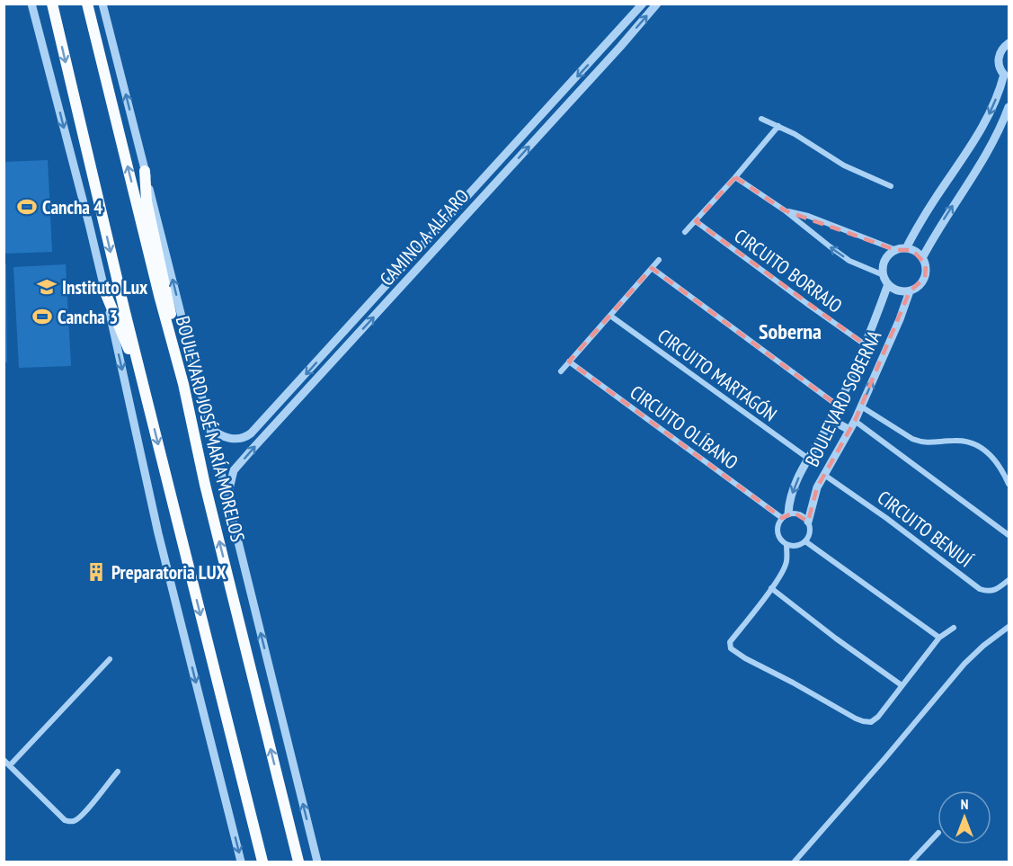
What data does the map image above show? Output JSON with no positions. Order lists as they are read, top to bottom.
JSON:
{
  "streets": {
    "main road": ["BOULEVARD JOSÉ MARÍA MORELOS"],
    "street": [
      "CAMINO A ALFARO",
      "CIRCUITO BORRAJO",
      "CIRCUITO MARTAGÓN",
      "BOULEVARD SOBERNA",
      "CIRCUITO OLÍBANO",
      "CIRCUITO BENJUÍ"
    ]
  },
  "crossings": [
    ["CIRCUITO BORRAJO", "BOULEVARD SOBERNA"],
    ["CIRCUITO MARTAGÓN", "BOULEVARD SOBERNA"],
    ["BOULEVARD SOBERNA", "CIRCUITO OLÍBANO"],
    ["BOULEVARD SOBERNA", "CIRCUITO BENJUÍ"]
  ],
  "districts": ["Soberna"],
  "places": {
    "sports": ["Cancha 4", "Cancha 3"],
    "school or university": ["Instituto Lux"],
    "building": ["Preparatoria LUX"]
  },
  "north": "top"
}
